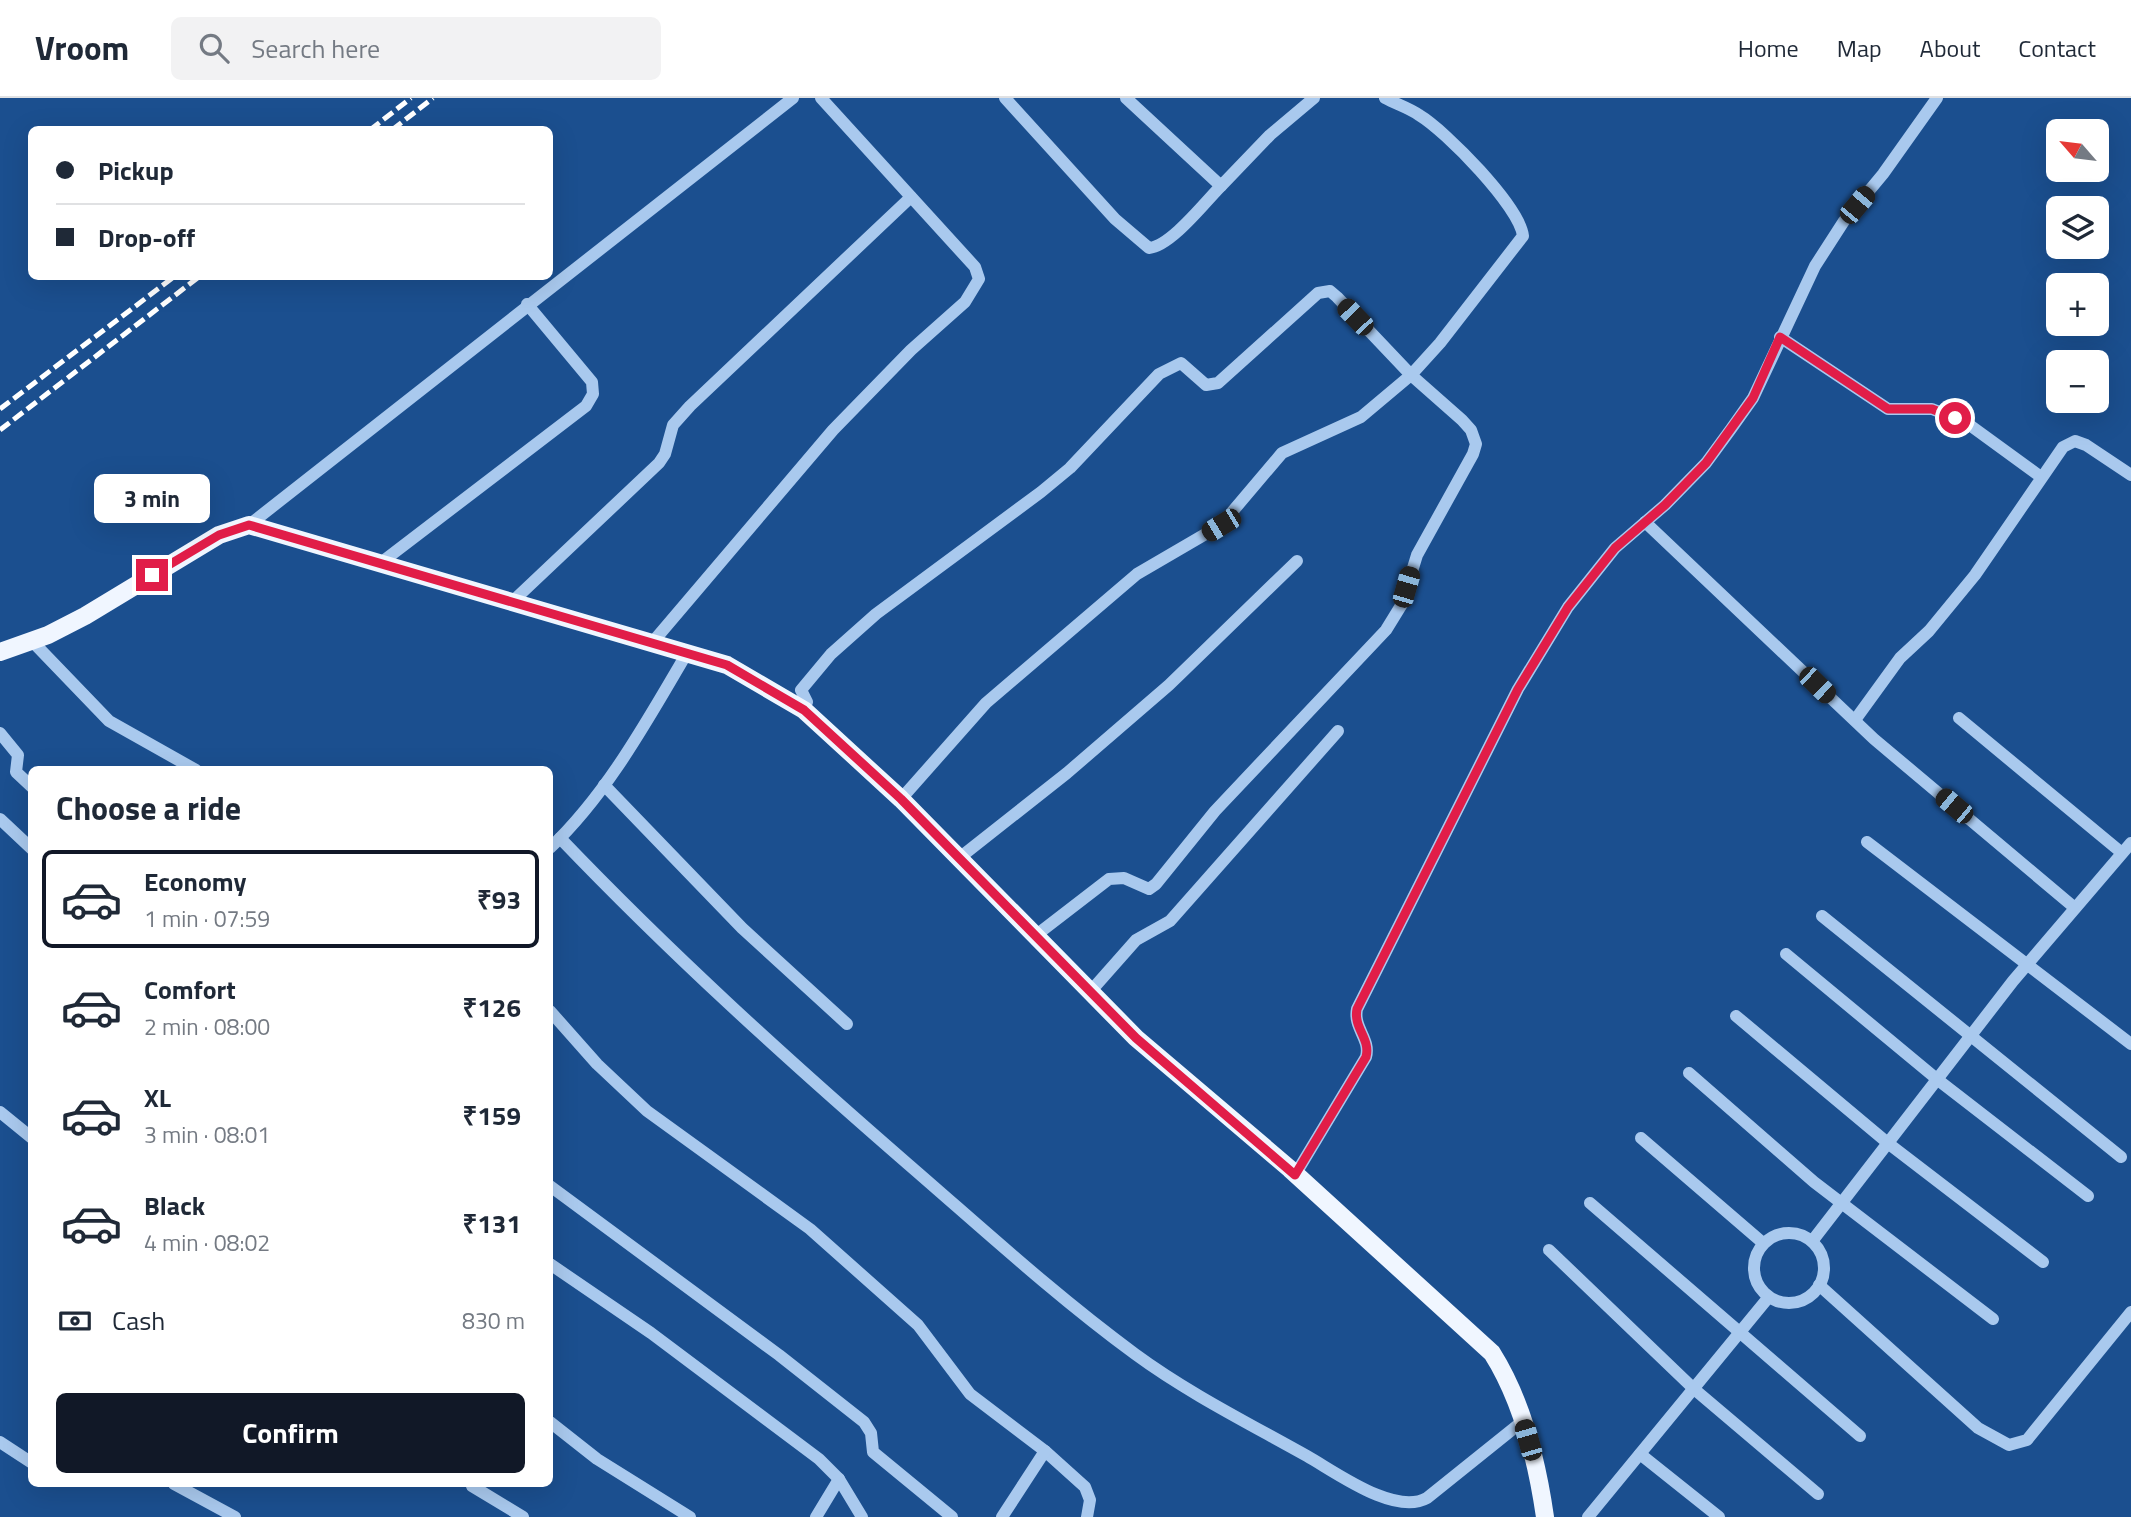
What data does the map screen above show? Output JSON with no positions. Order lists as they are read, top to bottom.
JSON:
{
  "north": "top left",
  "page": {
    "header": "Vroom",
    "search": "Search here",
    "nav": [
      "Home",
      "Map",
      "About",
      "Contact"
    ],
    "map_buttons": ["+", "−"],
    "banner": ["Pickup", "Drop-off"],
    "bubble": "3 min",
    "heading": "Choose a ride",
    "list": [
      {
        "name": "Economy",
        "note": "1 min · 07:59",
        "value": "₹93"
      },
      {
        "name": "Comfort",
        "note": "2 min · 08:00",
        "value": "₹126"
      },
      {
        "name": "XL",
        "note": "3 min · 08:01",
        "value": "₹159"
      },
      {
        "name": "Black",
        "note": "4 min · 08:02",
        "value": "₹131"
      }
    ],
    "pay": ["Cash", "830 m"],
    "buttons": "Confirm"
  }
}
